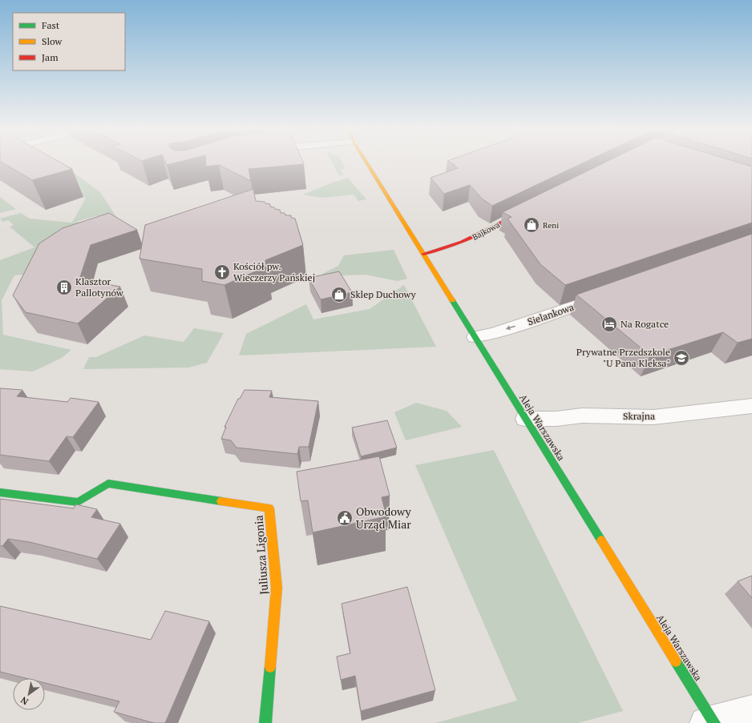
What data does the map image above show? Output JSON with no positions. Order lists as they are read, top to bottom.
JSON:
{
  "streets": {
    "street": [
      "Bajkowa",
      "Sielankowa",
      "Skrajna",
      "Aleja Warszawska",
      "Juliusza Ligonia"
    ]
  },
  "crossings": [
    ["Bajkowa", "Aleja Warszawska"],
    ["Sielankowa", "Aleja Warszawska"],
    ["Skrajna", "Aleja Warszawska"]
  ],
  "one_way": ["Sielankowa"],
  "places": {
    "shop": ["Reni", "Sklep Duchowy"],
    "church": ["Kościół pw. Wieczerzy Pańskiej"],
    "building": ["Klasztor Pallotynów"],
    "hotel": ["Na Rogatce"],
    "school or university": ["Prywatne Przedszkole \"U Pana Kleksa\""],
    "public building": ["Obwodowy Urząd Miar"]
  },
  "legend": ["Fast", "Slow", "Jam"],
  "north": "bottom left"
}
